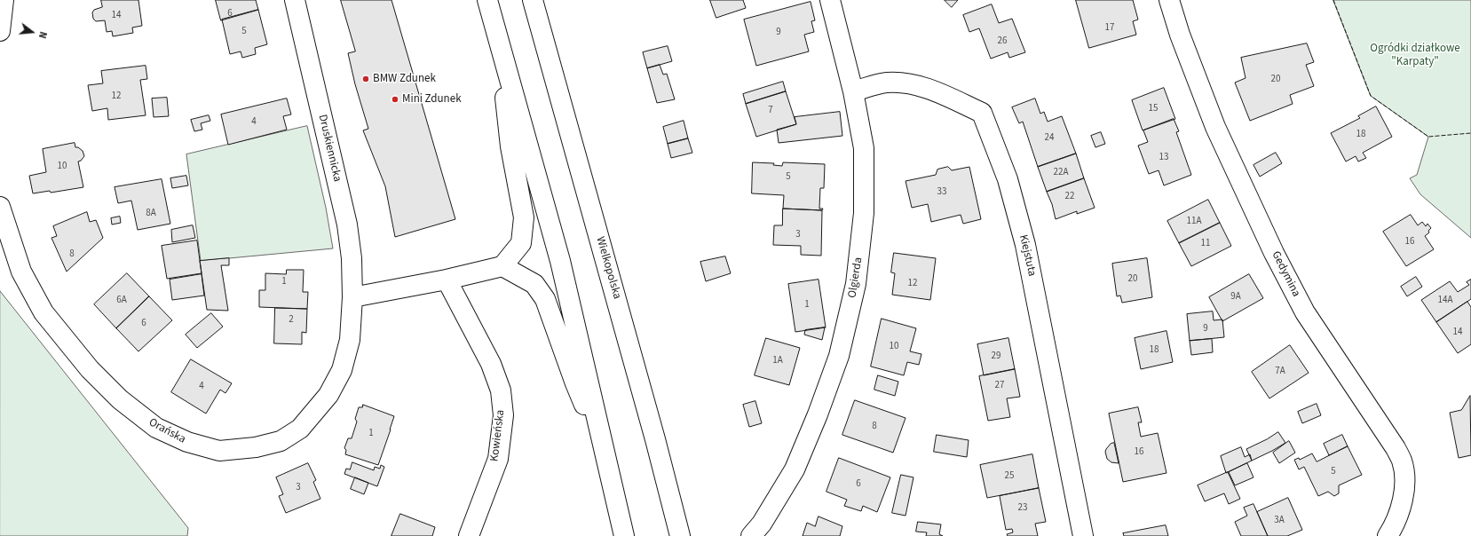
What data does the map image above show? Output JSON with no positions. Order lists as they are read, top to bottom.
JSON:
{
  "streets": {
    "street": [
      "Druskiennicka",
      "Kiejstuta",
      "Wielkopolska",
      "Gedymina",
      "Olgierda",
      "Orańska",
      "Kowieńska"
    ]
  },
  "crossings": [
    ["Druskiennicka", "Orańska"],
    ["Kiejstuta", "Olgierda"]
  ],
  "parks": ["Ogródki działkowe \"Karpaty\""],
  "places": ["BMW Zdunek", "Mini Zdunek"],
  "house_numbers": [
    "6",
    "14",
    "17",
    "5",
    "9",
    "26",
    "20",
    "12",
    "15",
    "7",
    "4",
    "18",
    "24",
    "13",
    "10",
    "22A",
    "5",
    "33",
    "22",
    "8A",
    "11A",
    "3",
    "16",
    "11",
    "8",
    "20",
    "1",
    "12",
    "9A",
    "6A",
    "14A",
    "1",
    "2",
    "6",
    "9",
    "14",
    "10",
    "18",
    "29",
    "1A",
    "7A",
    "27",
    "4",
    "8",
    "1",
    "16",
    "5",
    "25",
    "6",
    "3",
    "23",
    "3A"
  ],
  "north": "right"
}
